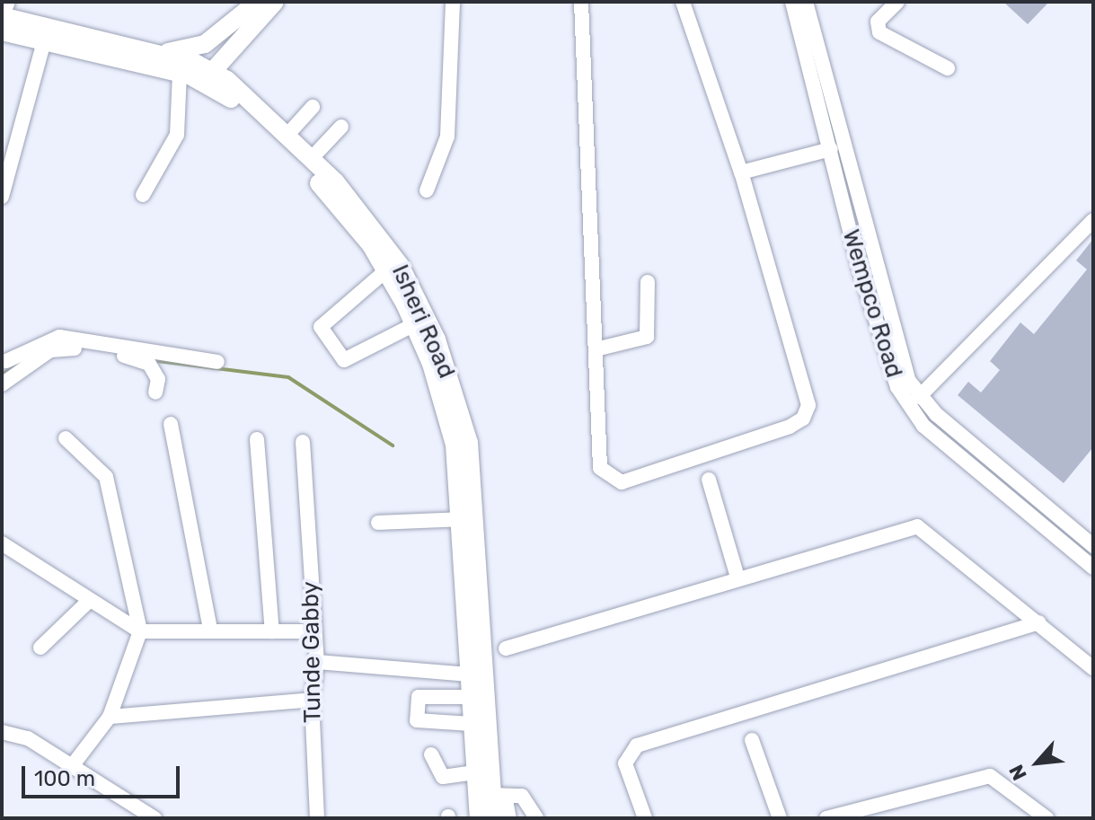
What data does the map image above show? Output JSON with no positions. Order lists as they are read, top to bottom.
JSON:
{
  "streets": {
    "main road": ["Isheri Road"],
    "street": ["Wempco Road", "Tunde Gabby"]
  },
  "scale_bar": "100 m",
  "north": "bottom left"
}
